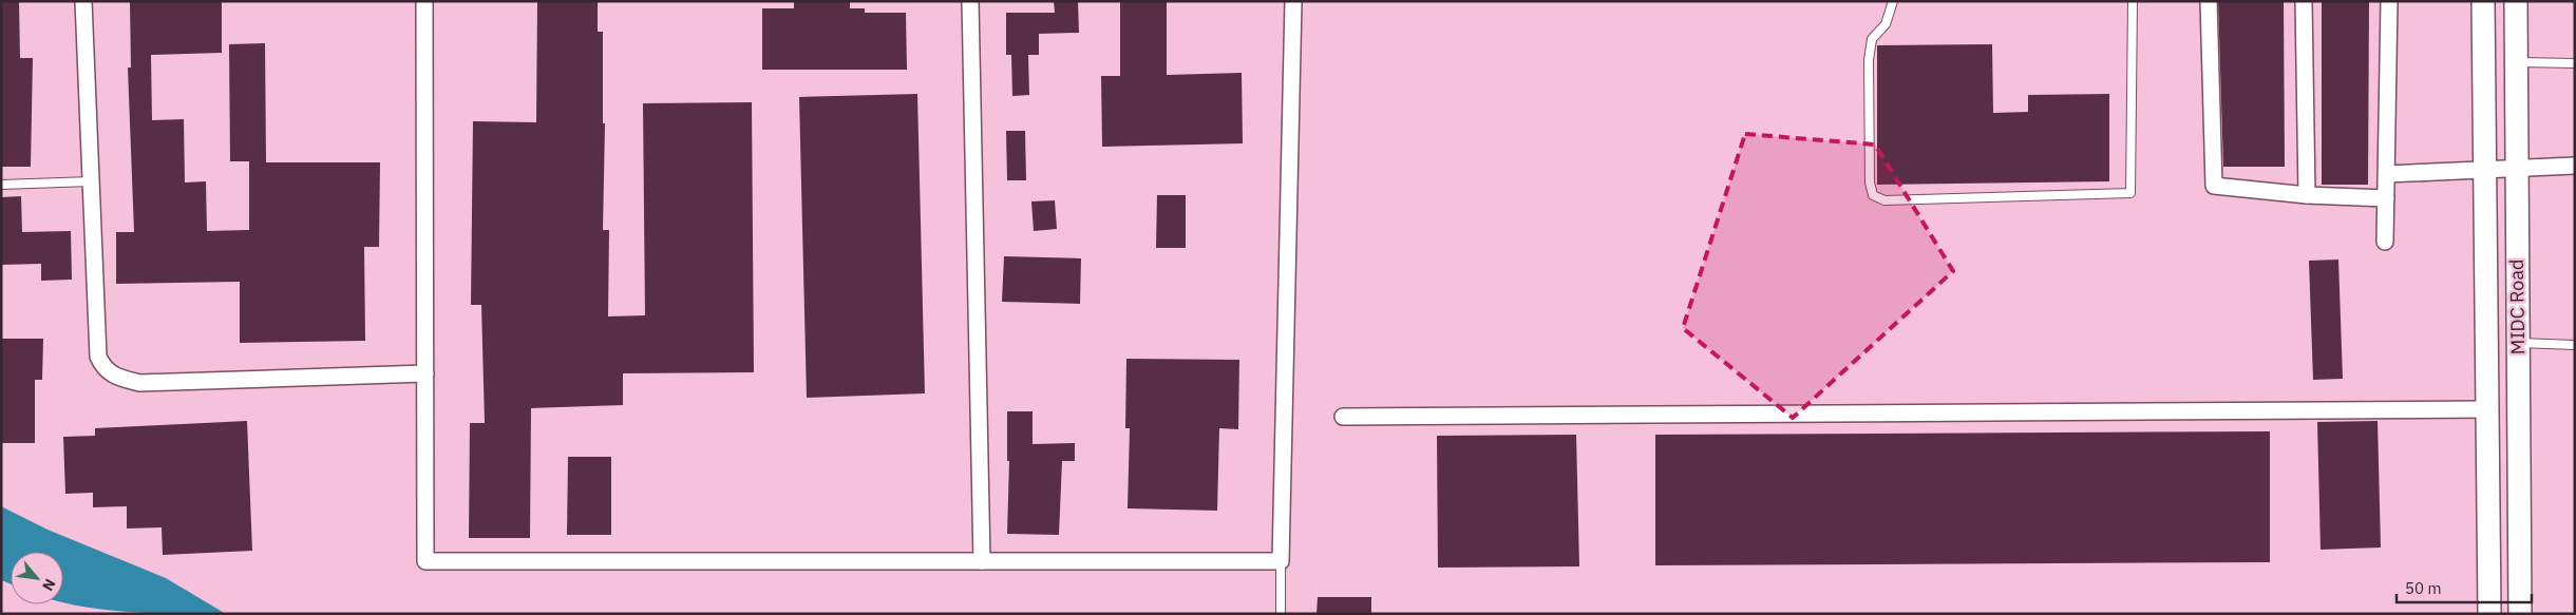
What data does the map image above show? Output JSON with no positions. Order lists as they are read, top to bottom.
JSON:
{
  "streets": {
    "main road": ["MIDC Road"]
  },
  "scale_bar": "50 m",
  "north": "bottom right"
}
